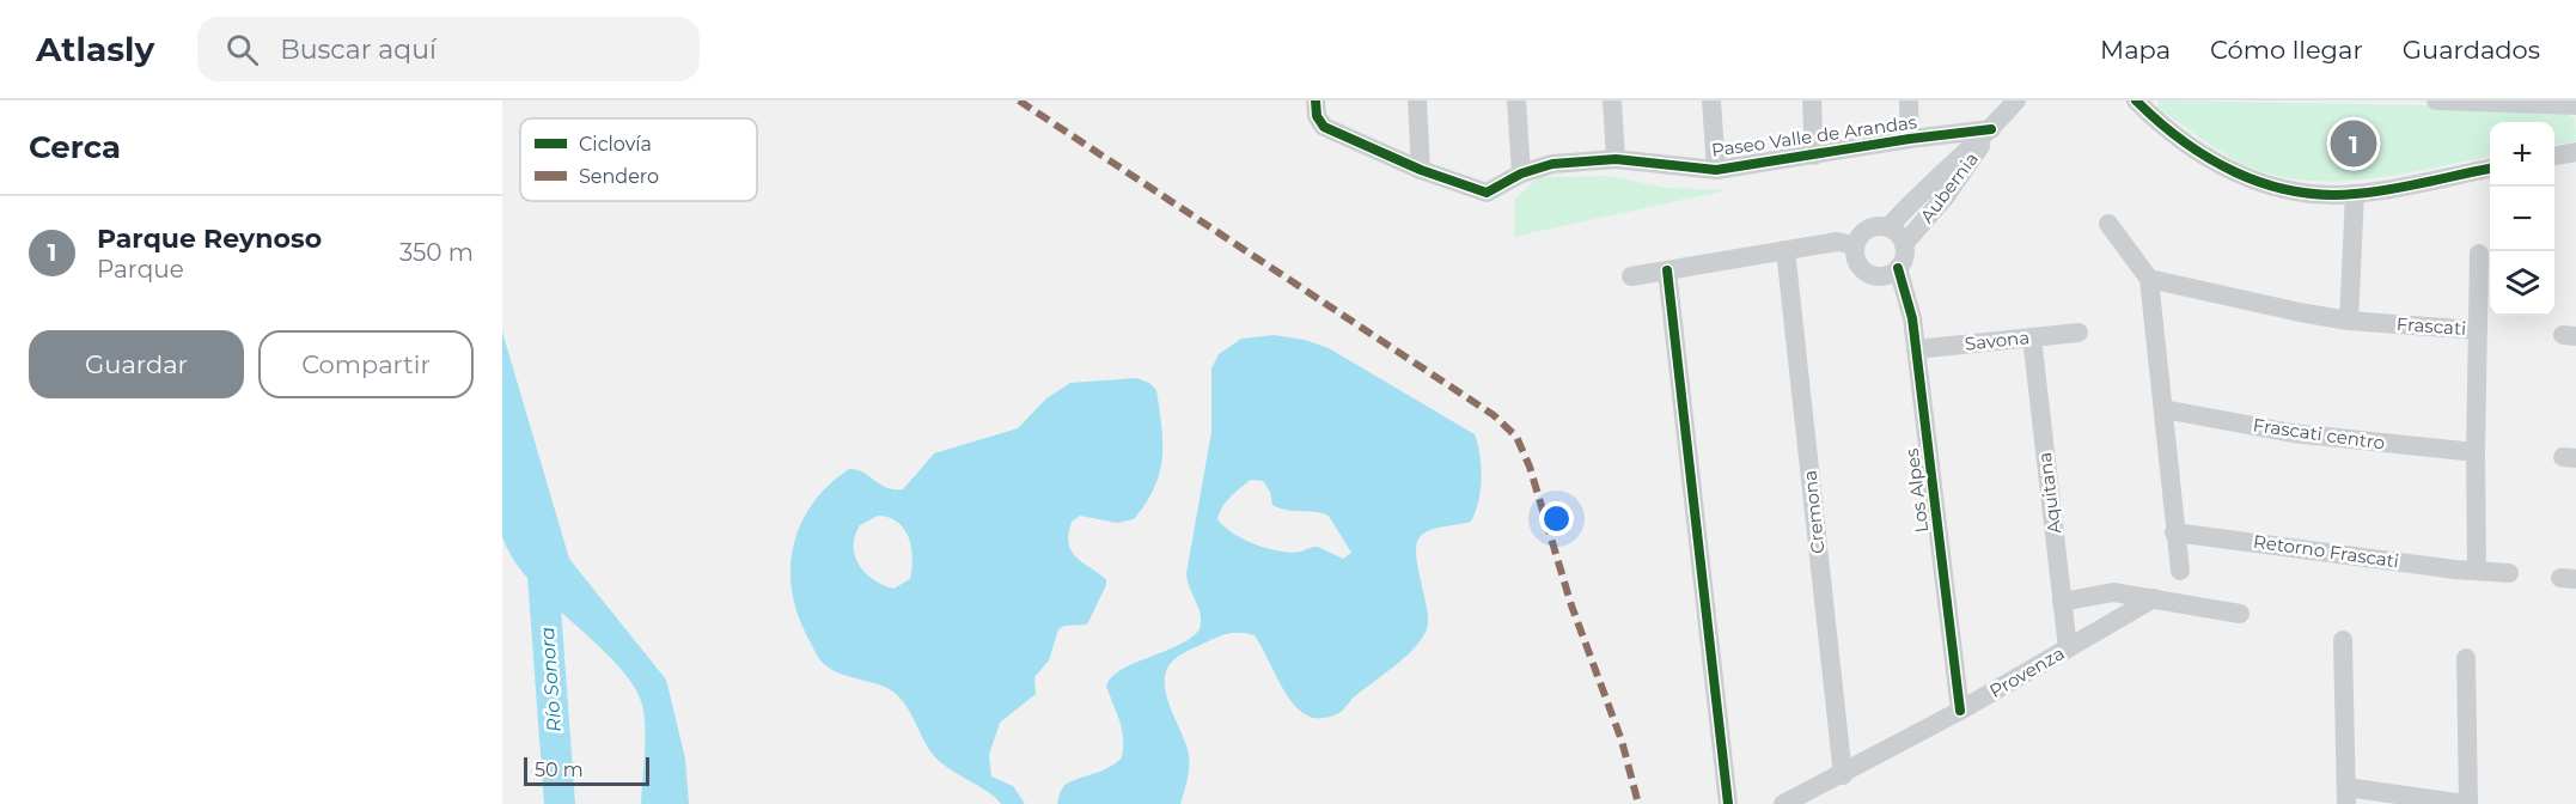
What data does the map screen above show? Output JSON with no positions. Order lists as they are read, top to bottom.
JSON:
{
  "streets": {
    "street": [
      "Paseo Valle de Arandas",
      "Aubernia",
      "Frascati",
      "Savona",
      "Frascati centro",
      "Los Alpes",
      "Aquitana",
      "Cremona",
      "Retorno Frascati",
      "Provenza"
    ]
  },
  "crossings": [
    ["Paseo Valle de Arandas", "Aubernia"],
    ["Aubernia", "Los Alpes"],
    ["Frascati", "Frascati centro"],
    ["Frascati", "Retorno Frascati"],
    ["Savona", "Los Alpes"],
    ["Savona", "Aquitana"],
    ["Los Alpes", "Provenza"],
    ["Aquitana", "Provenza"],
    ["Cremona", "Provenza"]
  ],
  "water": ["Río Sonora"],
  "legend": ["Ciclovía", "Sendero"],
  "scale_bar": "50 m",
  "page": {
    "header": "Atlasly",
    "search": "Buscar aquí",
    "nav": ["Mapa", "Cómo llegar", "Guardados"],
    "heading": "Cerca",
    "pins": "1",
    "map_buttons": ["+", "−"],
    "list": [
      {
        "mark": "1",
        "name": "Parque Reynoso",
        "note": "Parque",
        "value": "350 m"
      }
    ],
    "buttons": ["Guardar", "Compartir"],
    "scale": "50 m"
  }
}
